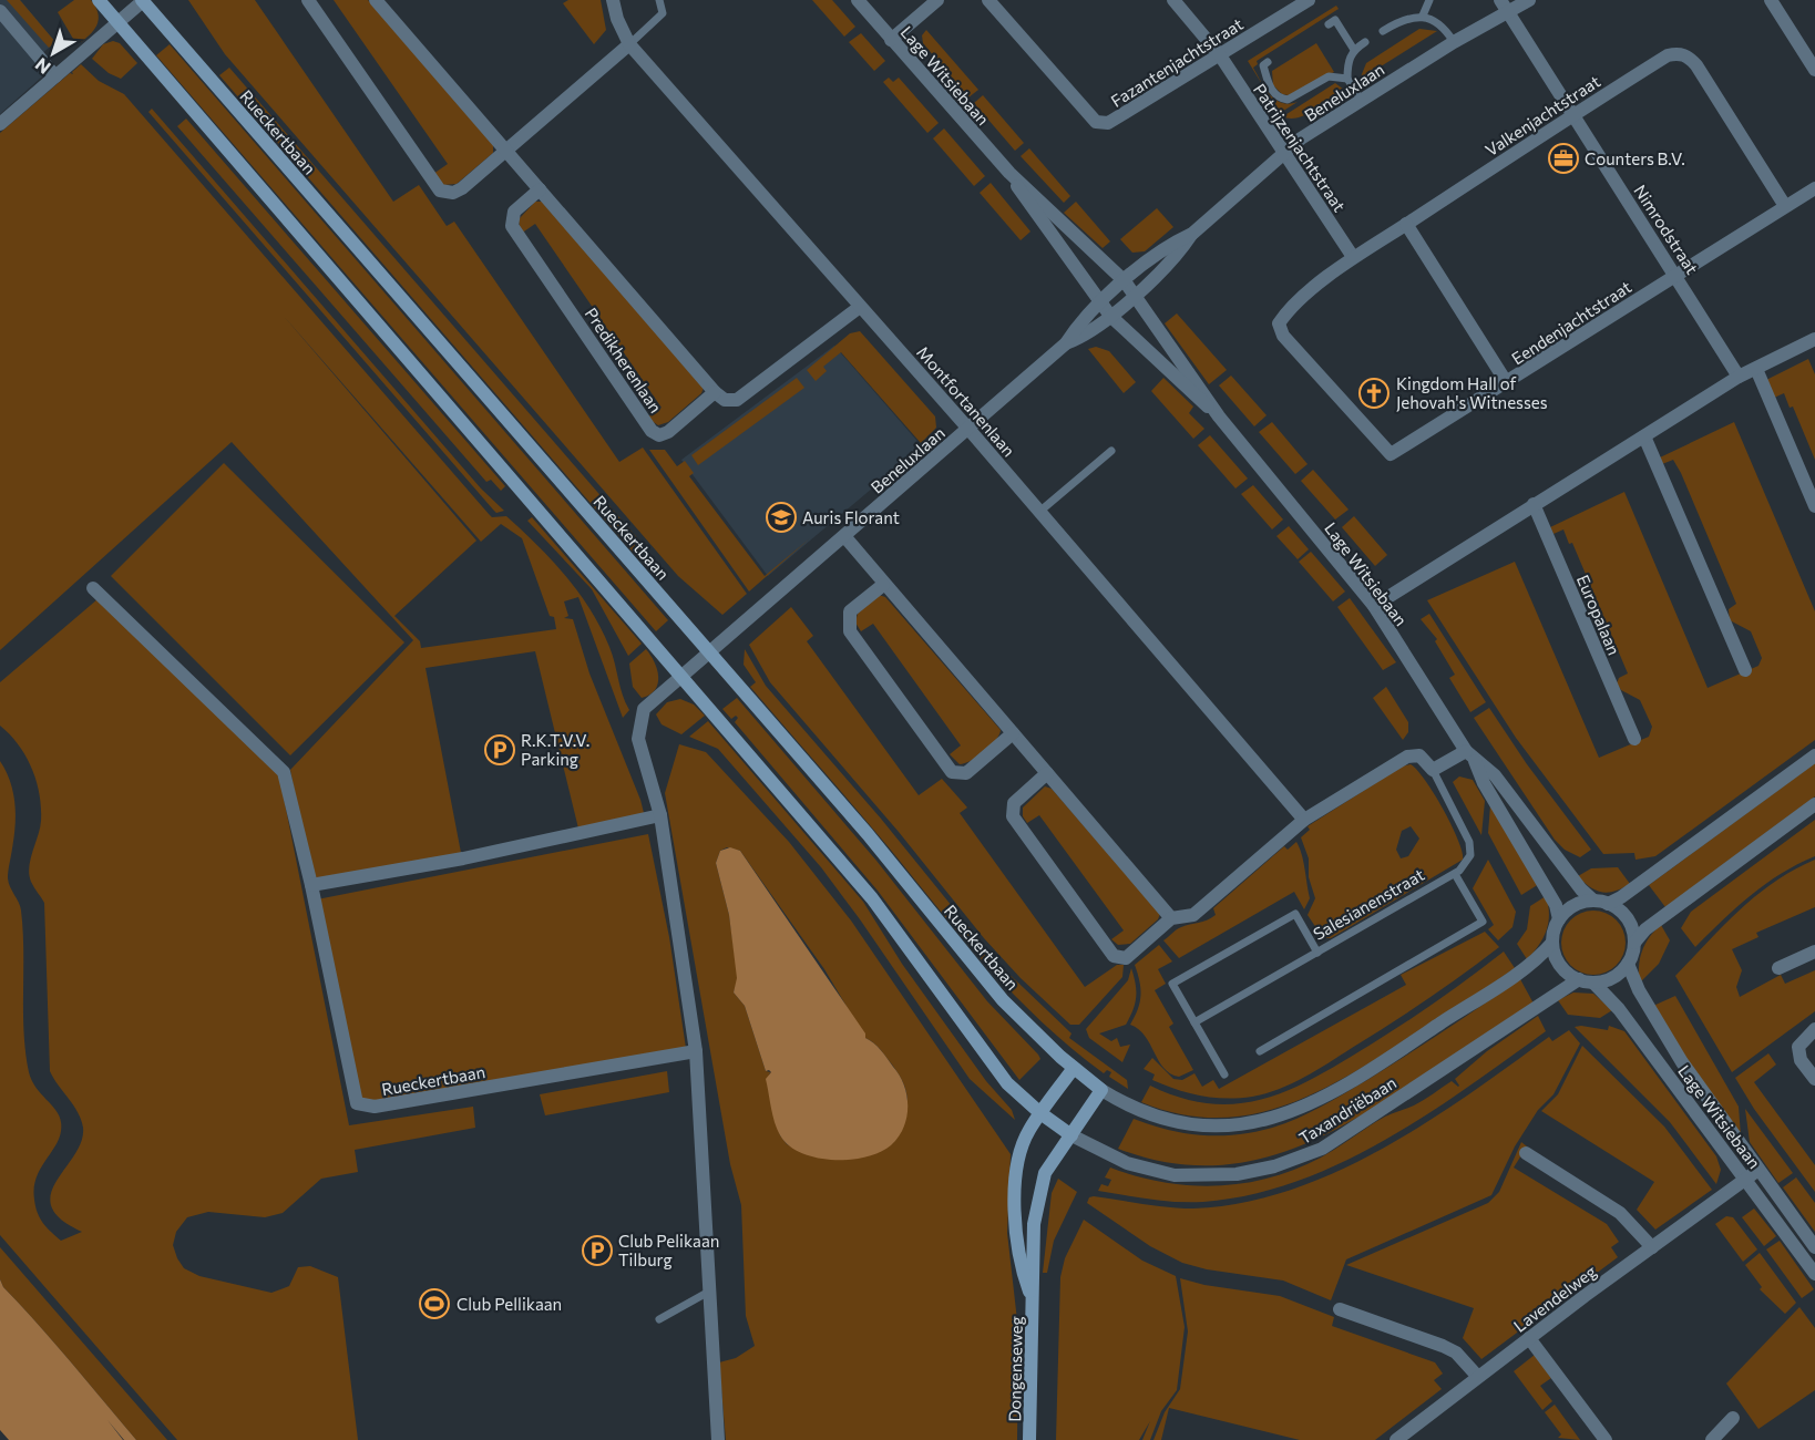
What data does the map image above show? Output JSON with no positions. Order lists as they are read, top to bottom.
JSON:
{
  "streets": {
    "main road": ["Rueckertbaan", "Dongenseweg"],
    "street": [
      "Fazantenjachtstraat",
      "Lage Witsiebaan",
      "Beneluxlaan",
      "Valkenjachtstraat",
      "Patrijzenjachtstraat",
      "Nimrodstraat",
      "Eendenjachtstraat",
      "Predikherenlaan",
      "Montfortanenlaan",
      "Europalaan",
      "Taxandriëbaan",
      "Lavendelweg"
    ],
    "lane": ["Salesianenstraat"]
  },
  "crossings": [
    ["Fazantenjachtstraat", "Patrijzenjachtstraat"],
    ["Lage Witsiebaan", "Beneluxlaan"],
    ["Lage Witsiebaan", "Taxandriëbaan"],
    ["Lage Witsiebaan", "Lavendelweg"],
    ["Beneluxlaan", "Rueckertbaan"],
    ["Beneluxlaan", "Patrijzenjachtstraat"],
    ["Beneluxlaan", "Nimrodstraat"],
    ["Beneluxlaan", "Montfortanenlaan"],
    ["Valkenjachtstraat", "Patrijzenjachtstraat"],
    ["Valkenjachtstraat", "Nimrodstraat"],
    ["Valkenjachtstraat", "Eendenjachtstraat"],
    ["Rueckertbaan", "Taxandriëbaan"],
    ["Rueckertbaan", "Dongenseweg"],
    ["Nimrodstraat", "Eendenjachtstraat"],
    ["Taxandriëbaan", "Dongenseweg"]
  ],
  "places": {
    "office": ["Counters B.V."],
    "church": ["Kingdom Hall of Jehovah's Witnesses"],
    "school or university": ["Auris Florant"],
    "parking": ["R.K.T.V.V. Parking", "Club Pelikaan Tilburg"],
    "sports": ["Club Pellikaan"]
  },
  "north": "bottom left"
}
